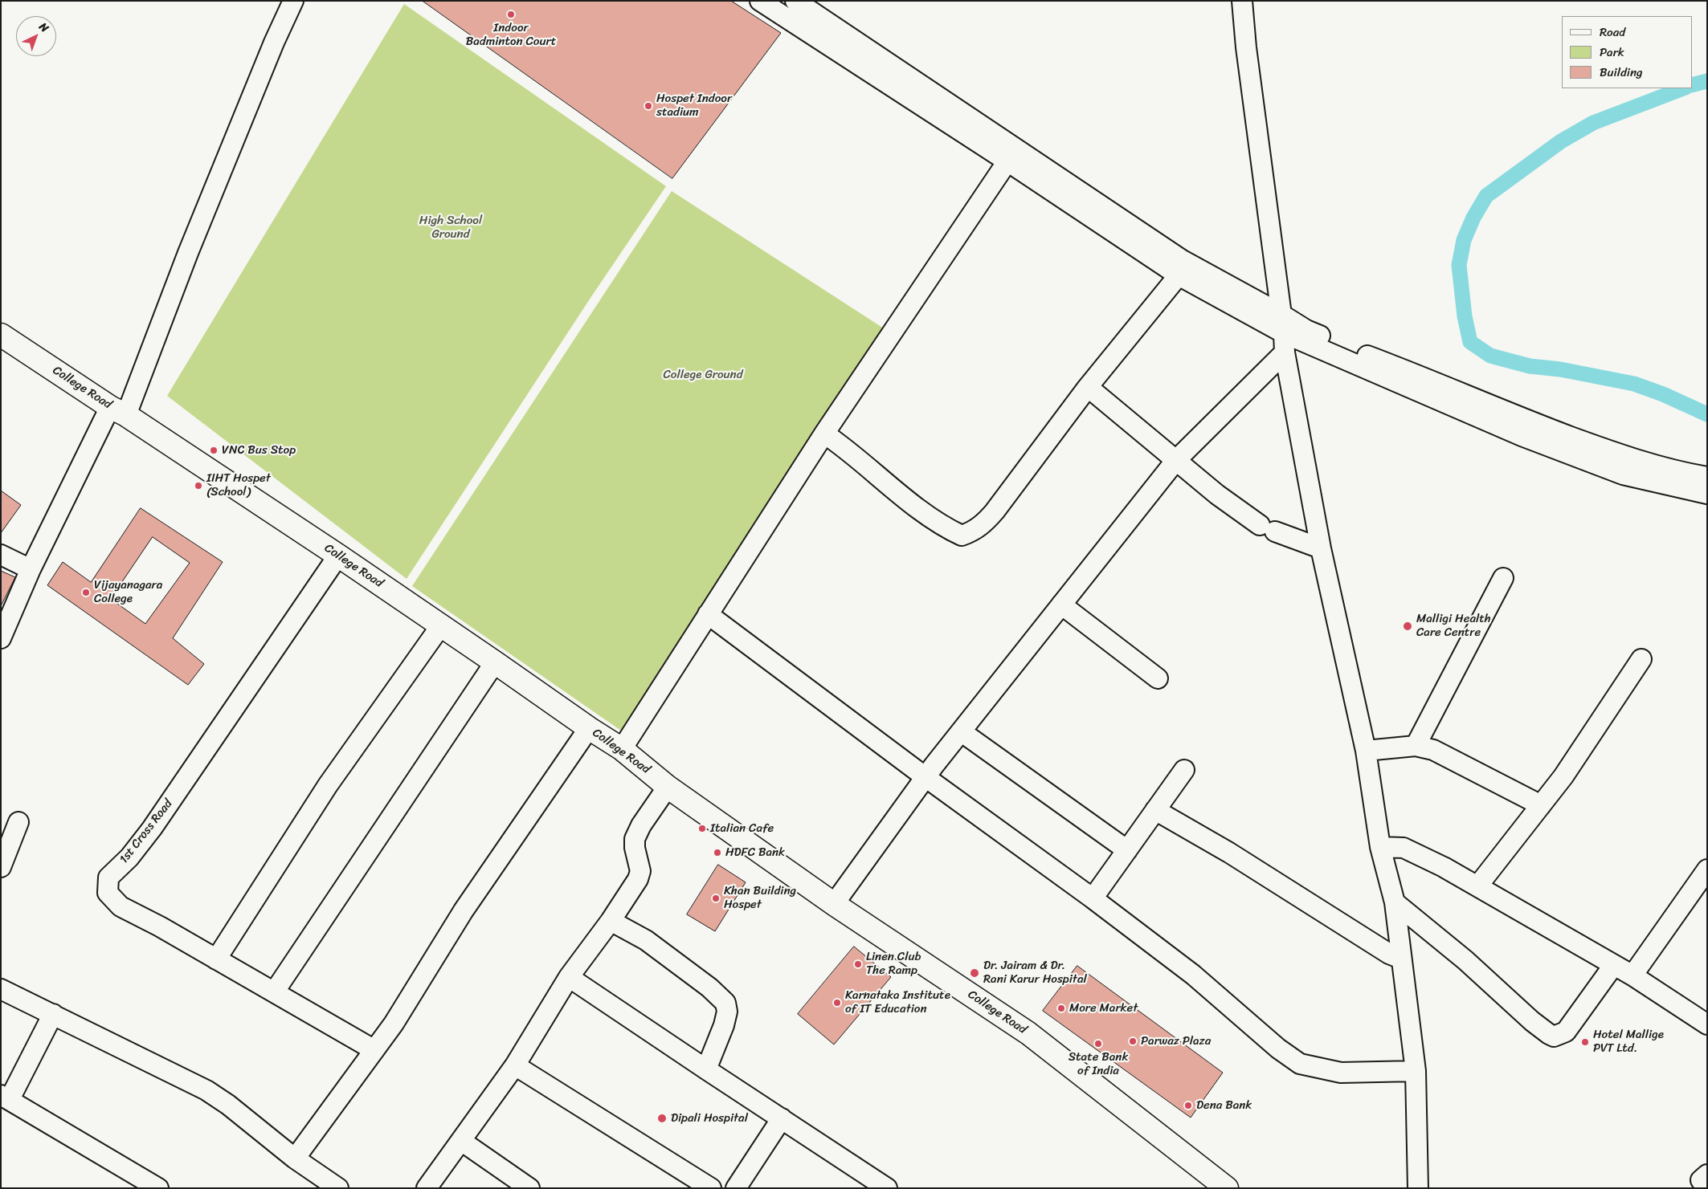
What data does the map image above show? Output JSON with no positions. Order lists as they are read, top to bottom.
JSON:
{
  "streets": {
    "main road": ["College Road"],
    "street": ["1st Cross Road"]
  },
  "crossings": [
    ["College Road", "1st Cross Road"]
  ],
  "parks": ["High School Ground", "College Ground"],
  "places": [
    "Indoor Badminton Court",
    "Hospet Indoor stadium",
    "VNC Bus Stop",
    "IIHT Hospet (School)",
    "Vijayanagara College",
    "Malligi Health Care Centre",
    "Italian Cafe",
    "HDFC Bank",
    "Khan Building Hospet",
    "Linen Club The Ramp",
    "Dr. Jairam & Dr. Rani Karur Hospital",
    "Karnataka Institute of IT Education",
    "More Market",
    "Parwaz Plaza",
    "Hotel Mallige PVT Ltd.",
    "State Bank of India",
    "Dena Bank",
    "Dipali Hospital"
  ],
  "legend": ["Road", "Park", "Building"],
  "north": "top right"
}
